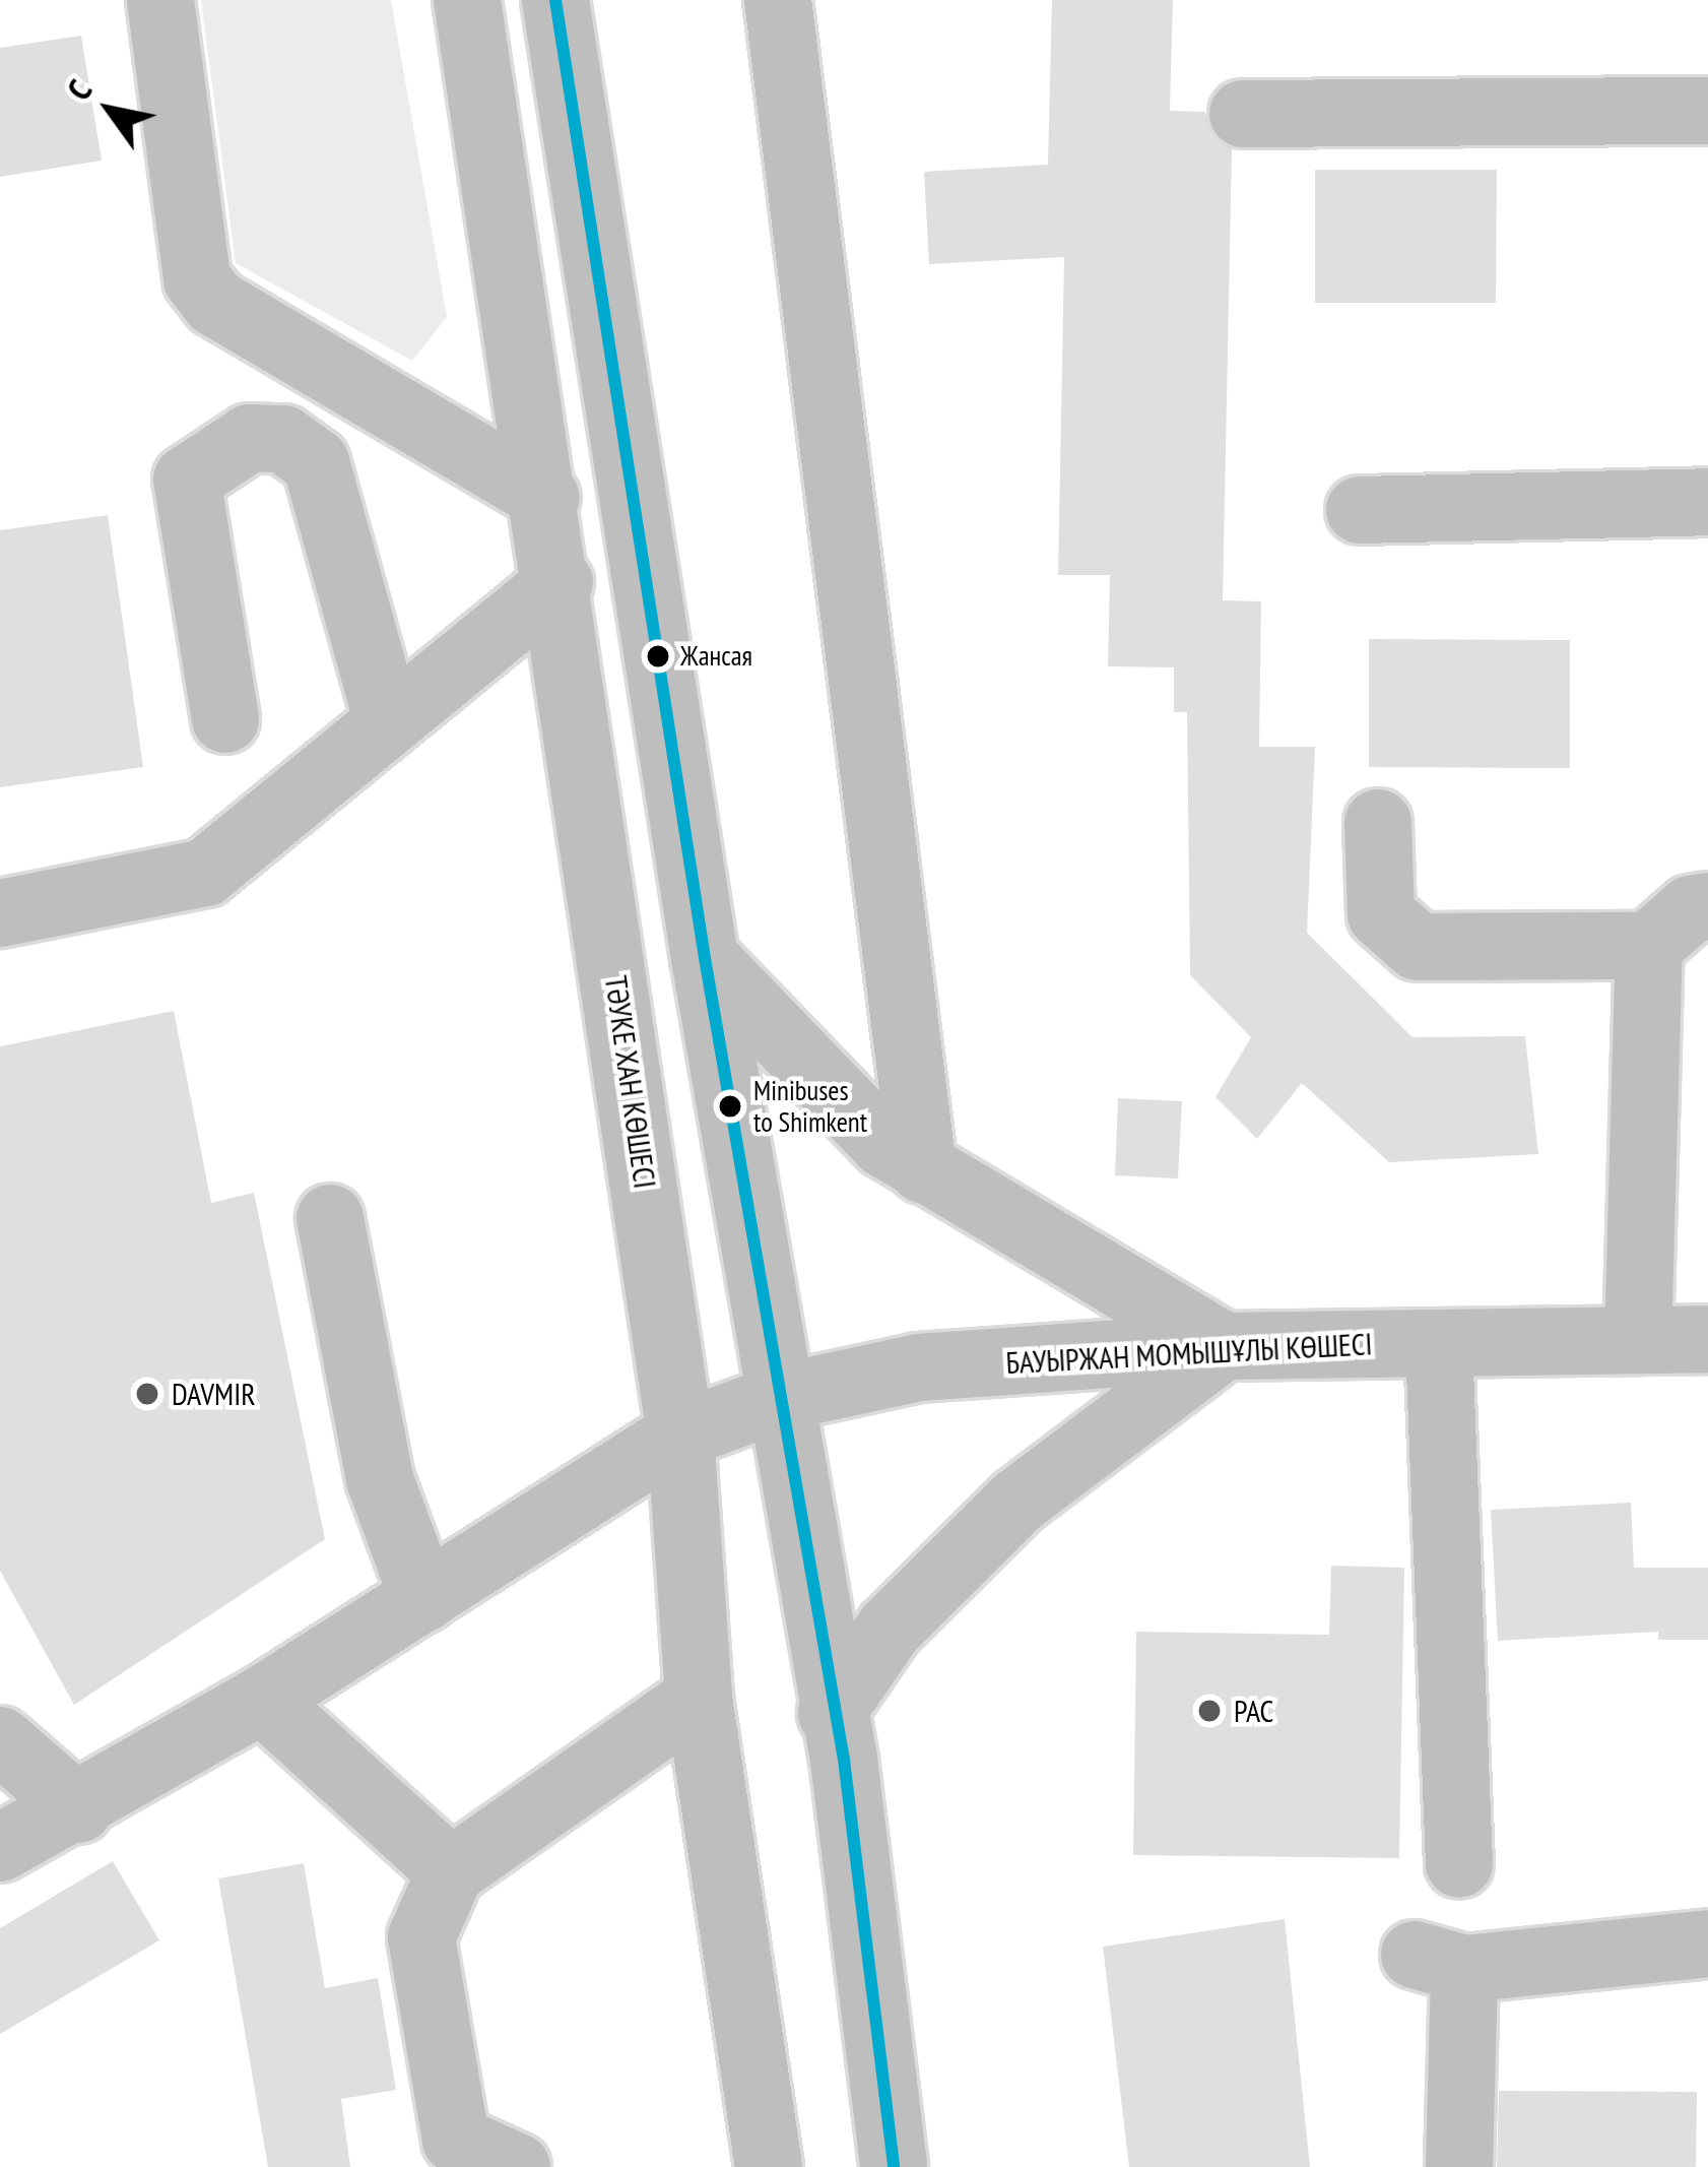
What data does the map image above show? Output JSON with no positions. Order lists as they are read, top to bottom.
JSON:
{
  "streets": {
    "main road": ["ТӘУКЕ ХАН КӨШЕСІ", "БАУЫРЖАН МОМЫШҰЛЫ КӨШЕСІ"]
  },
  "crossings": [
    ["ТӘУКЕ ХАН КӨШЕСІ", "БАУЫРЖАН МОМЫШҰЛЫ КӨШЕСІ"]
  ],
  "places": [
    "Жансая",
    "Minibuses to Shimkent",
    "DAVMIR",
    "РАС"
  ],
  "north": "top left"
}
